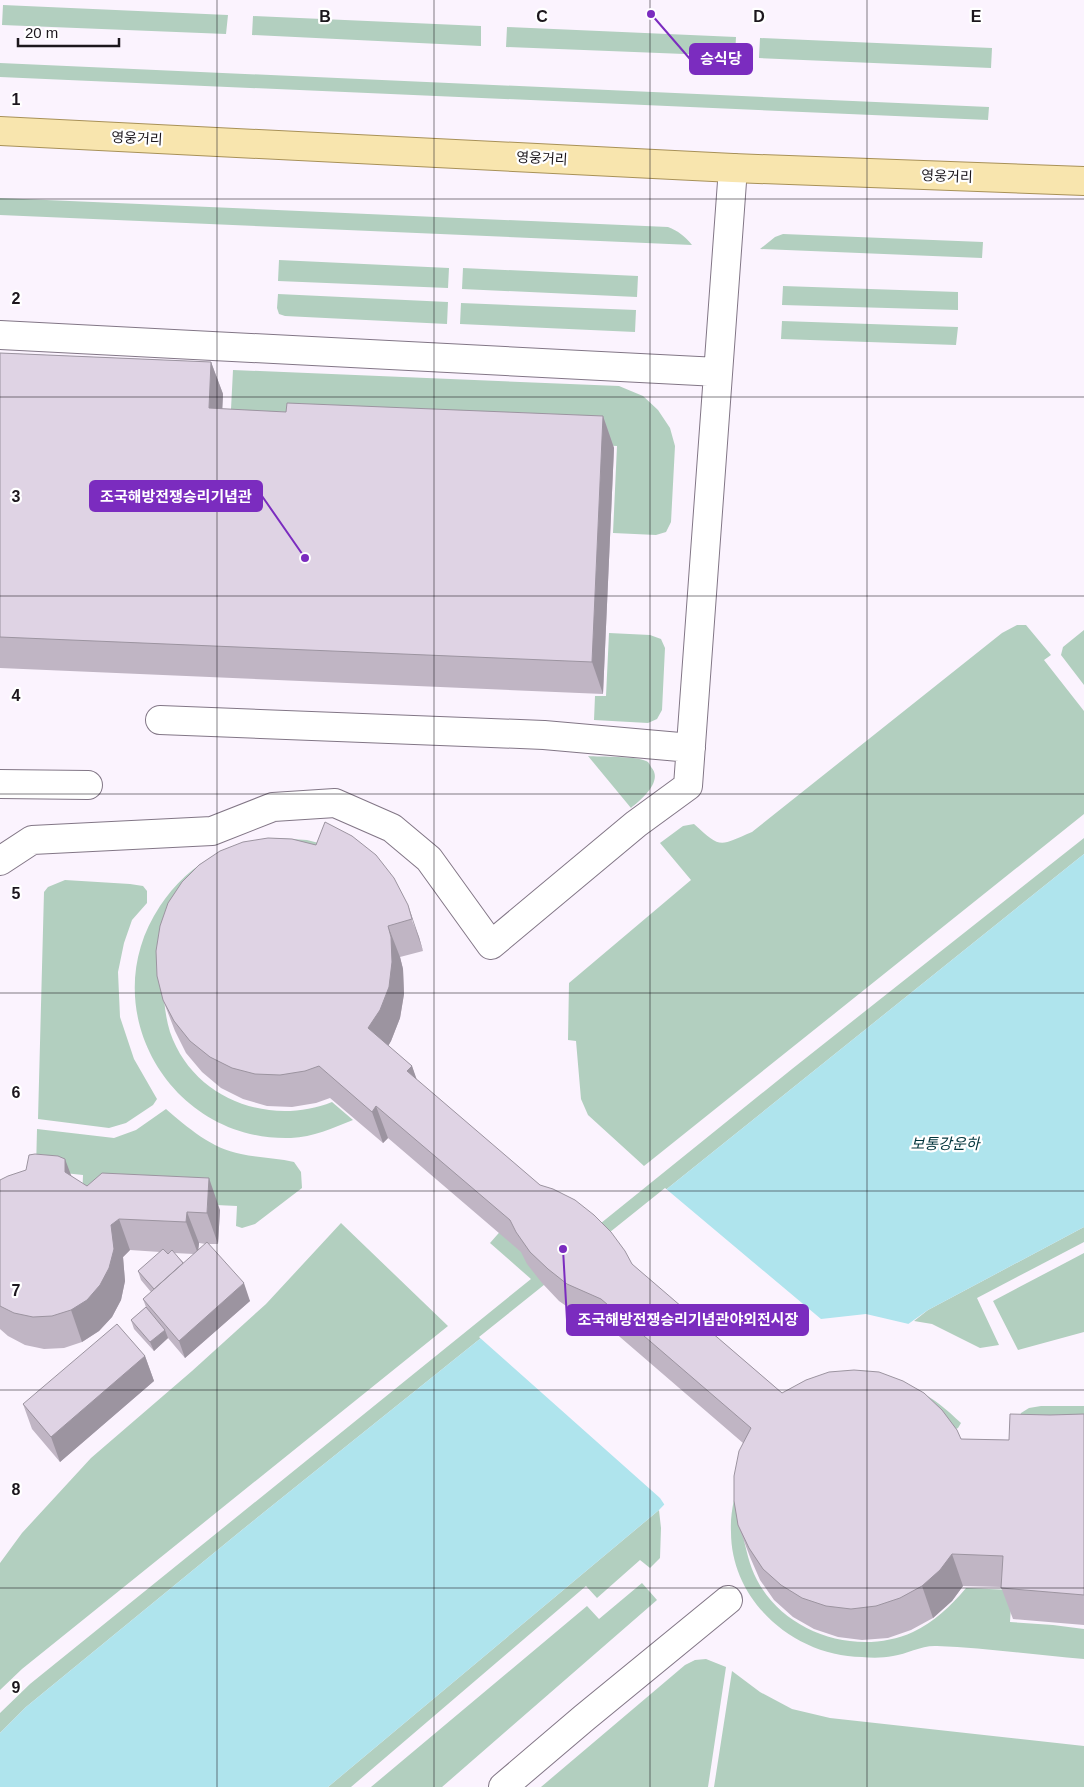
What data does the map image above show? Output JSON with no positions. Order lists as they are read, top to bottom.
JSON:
{
  "streets": {
    "main road": ["영웅거리"]
  },
  "water": ["보통강운하"],
  "places": ["승식당", "조국해방전쟁승리기념관", "조국해방전쟁승리기념관야외전시장"],
  "scale_bar": "20 m",
  "grid": {
    "columns": [
      "B",
      "C",
      "D",
      "E"
    ],
    "rows": [
      "1",
      "2",
      "3",
      "4",
      "5",
      "6",
      "7",
      "8",
      "9"
    ]
  }
}
